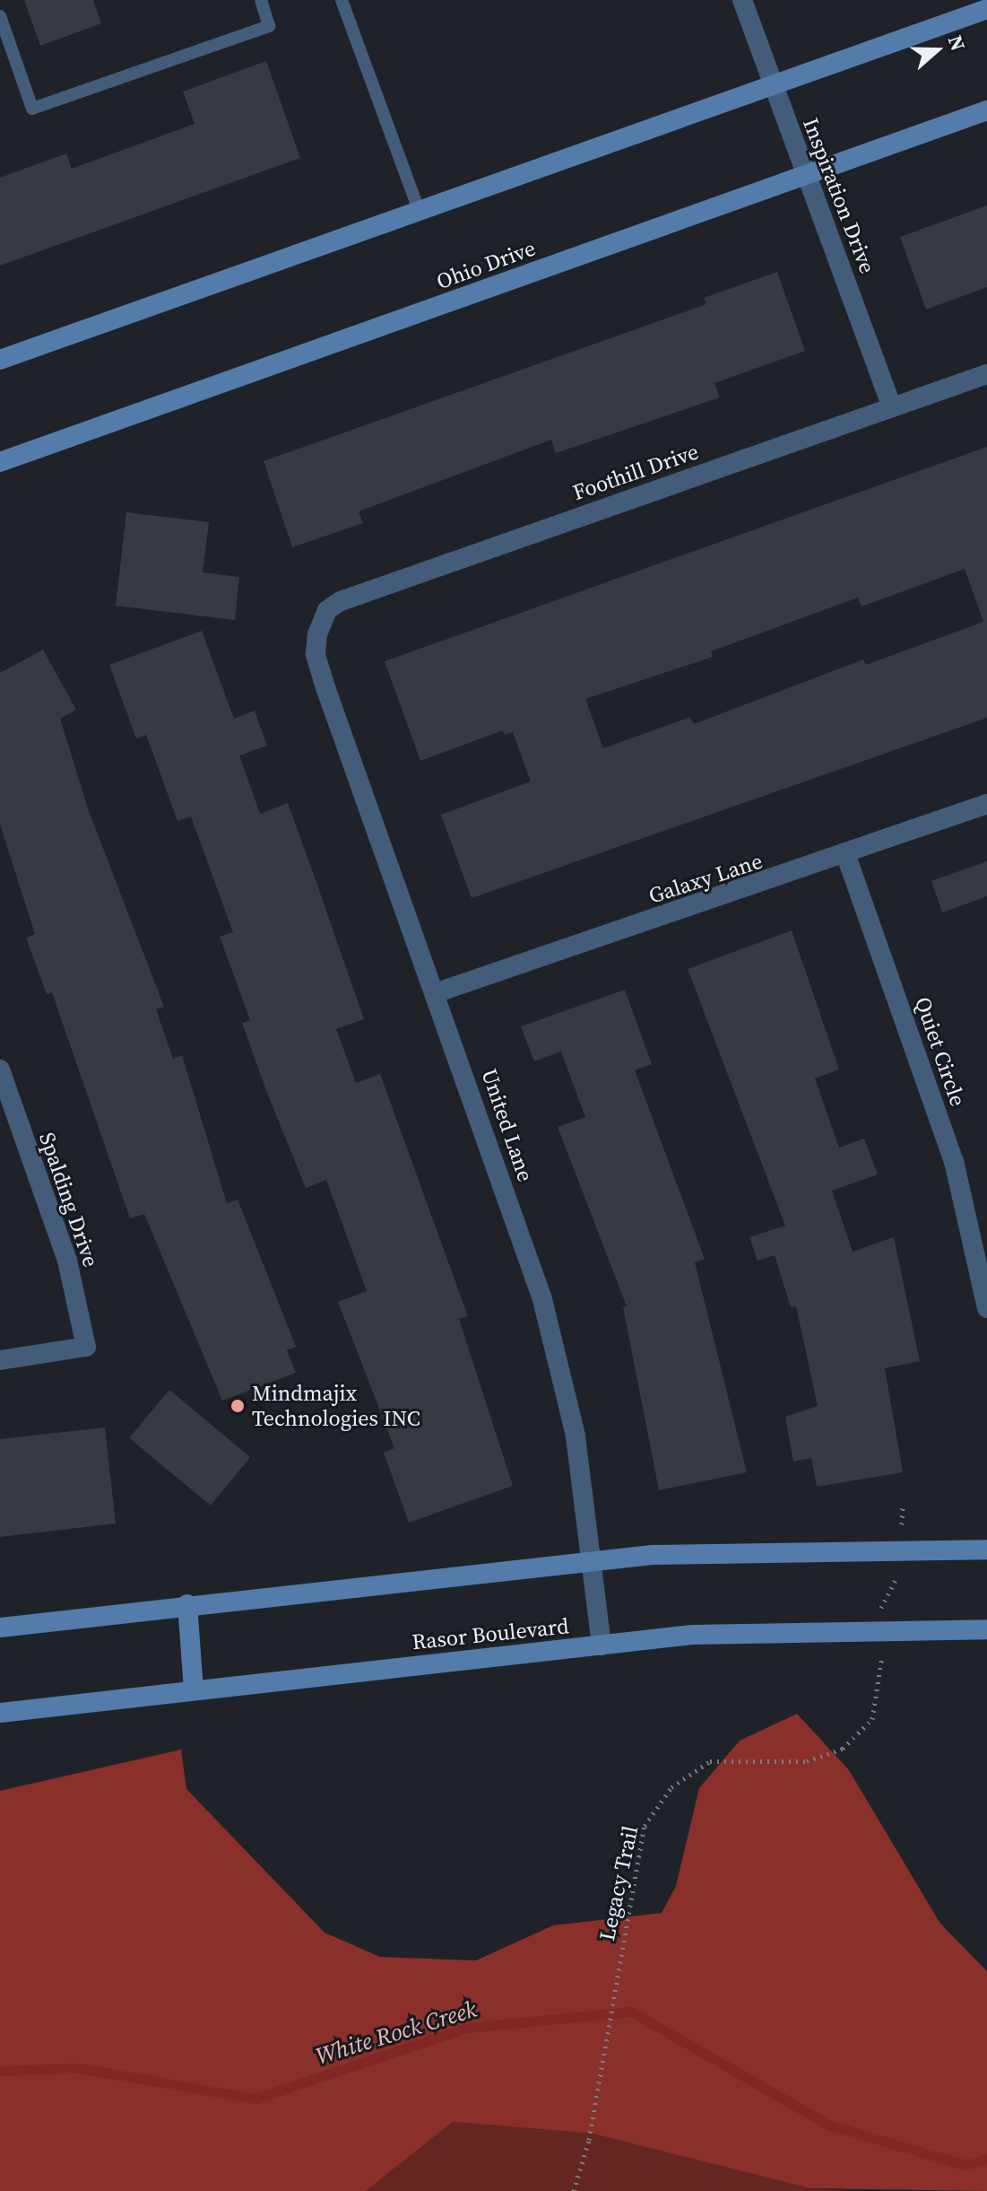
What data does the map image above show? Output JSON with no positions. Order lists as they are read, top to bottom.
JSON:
{
  "streets": {
    "main road": ["Ohio Drive", "Rasor Boulevard"],
    "street": [
      "Inspiration Drive",
      "Foothill Drive",
      "Galaxy Lane",
      "Quiet Circle",
      "United Lane",
      "Spalding Drive"
    ],
    "path": ["Legacy Trail"]
  },
  "crossings": [
    ["Inspiration Drive", "Ohio Drive"],
    ["Inspiration Drive", "Foothill Drive"],
    ["Foothill Drive", "United Lane"],
    ["Galaxy Lane", "Quiet Circle"],
    ["Galaxy Lane", "United Lane"],
    ["United Lane", "Rasor Boulevard"]
  ],
  "water": ["White Rock Creek"],
  "places": ["Mindmajix Technologies INC"],
  "north": "right"
}
